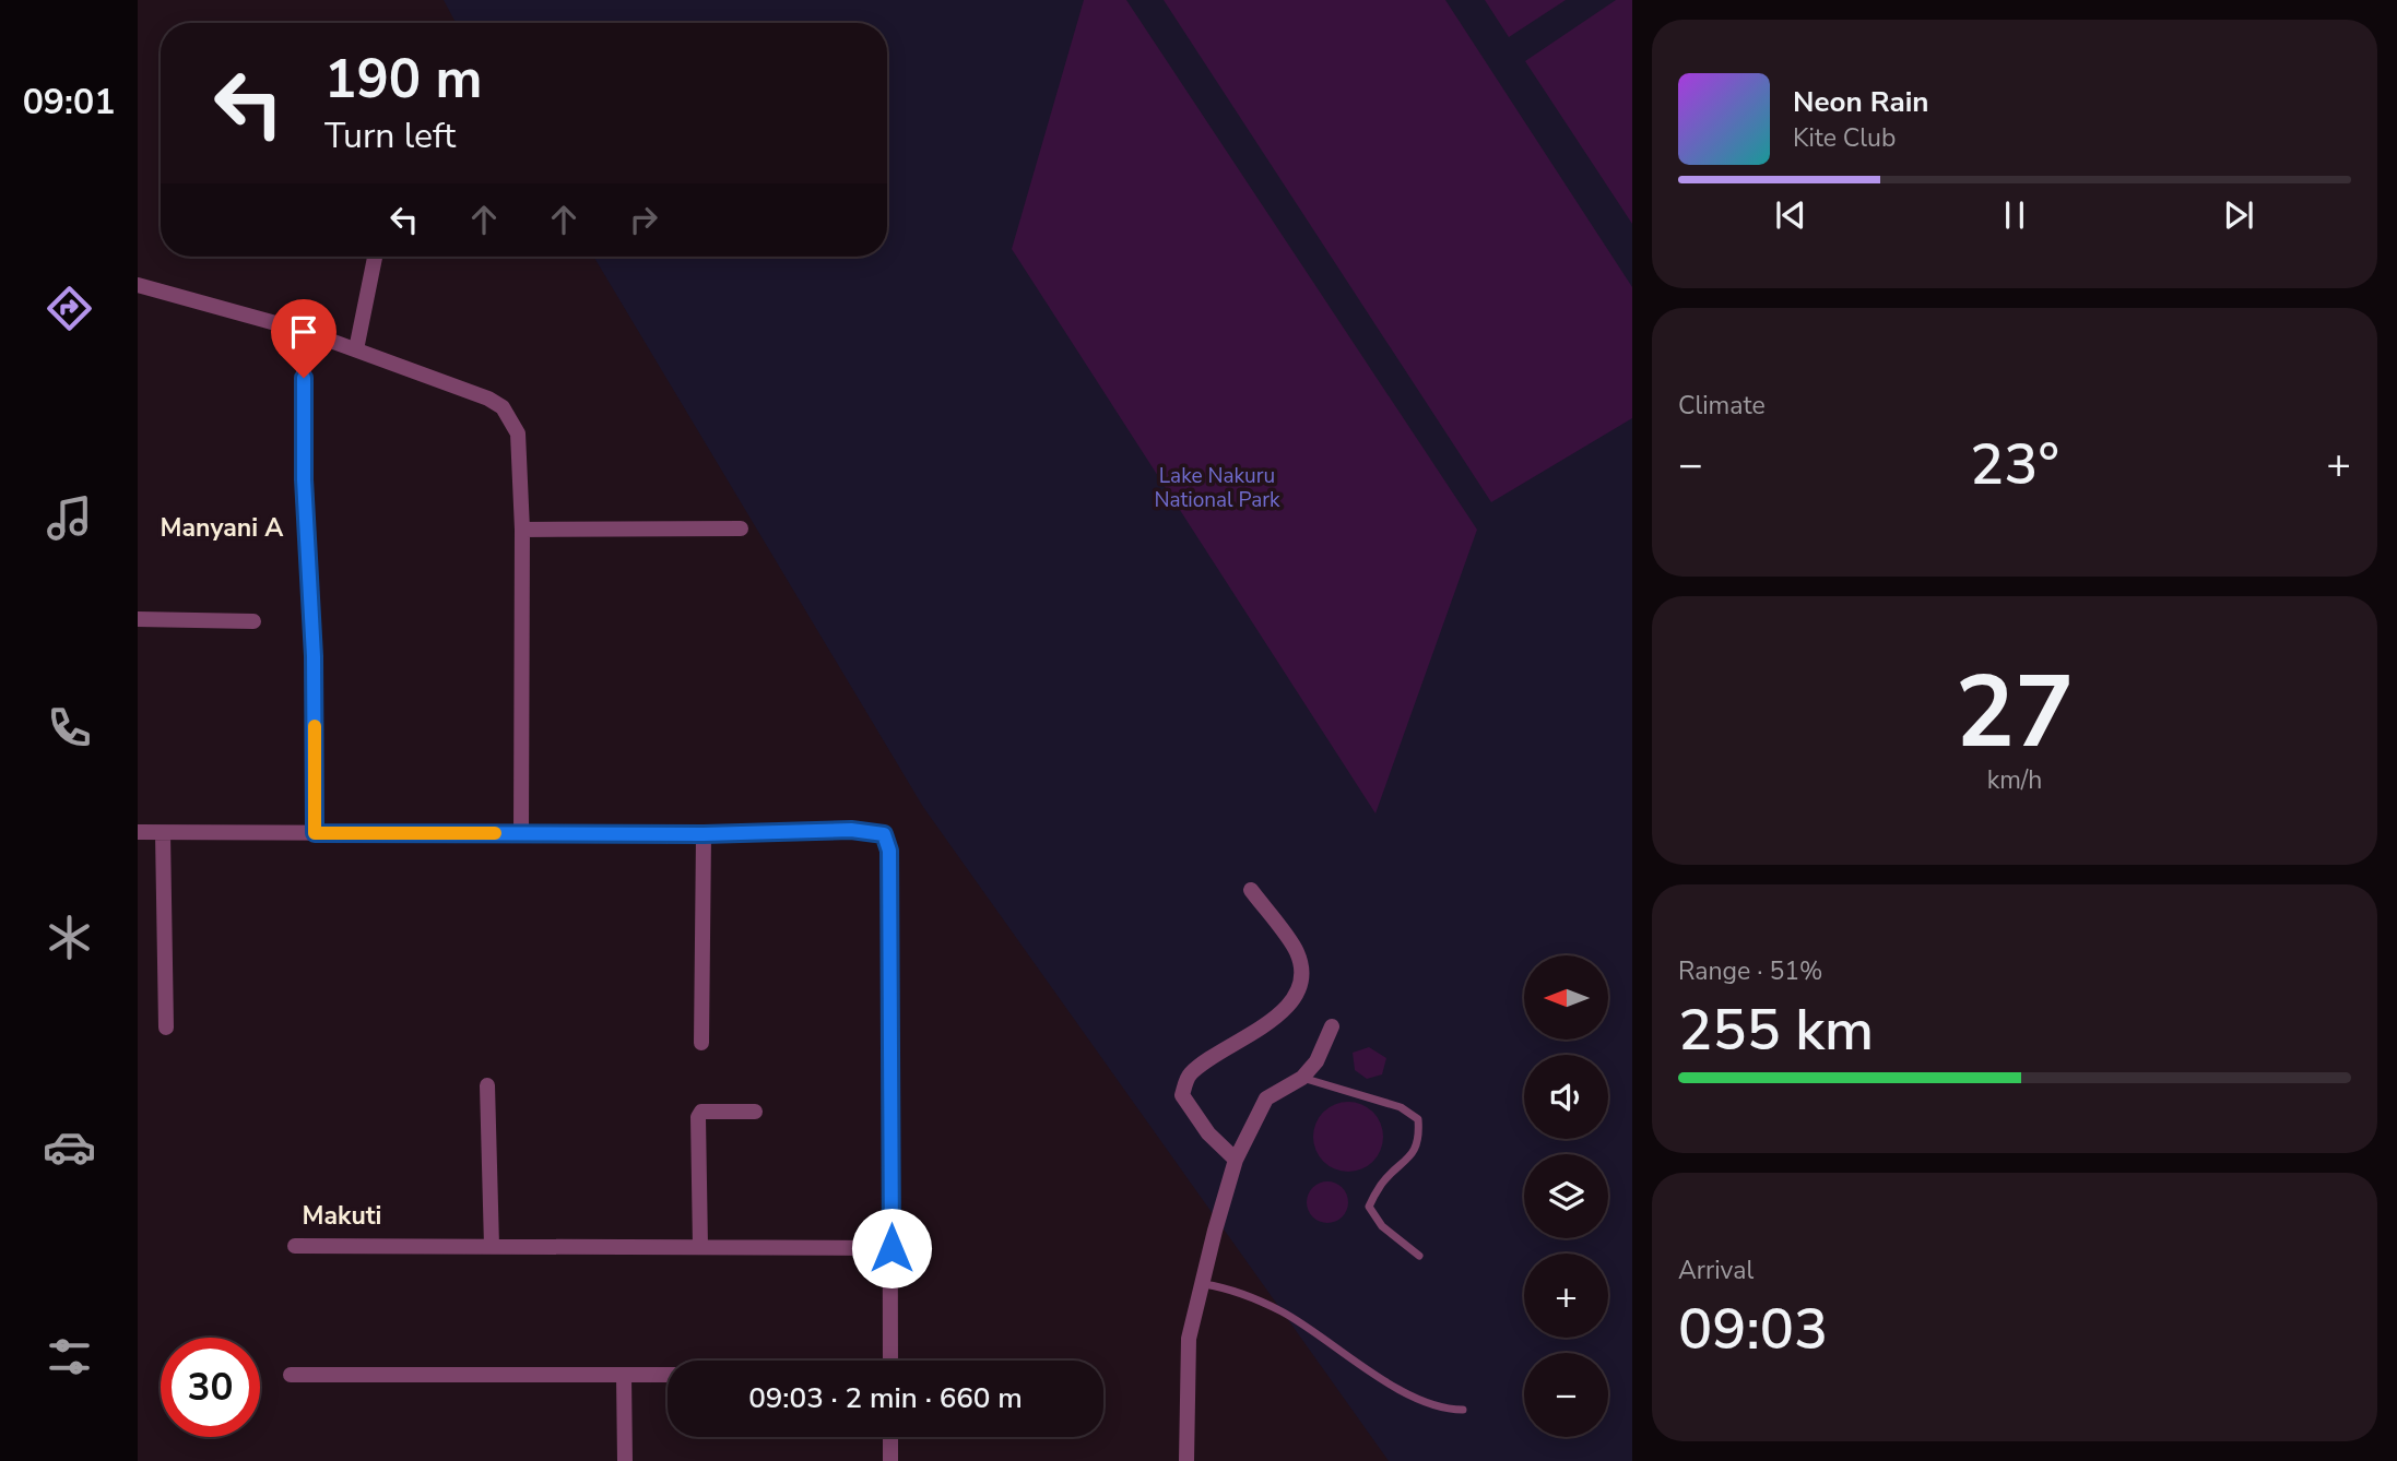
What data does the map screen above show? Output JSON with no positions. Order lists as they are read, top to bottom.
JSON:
{
  "districts": ["Manyani A", "Makuti"],
  "parks": ["Lake Nakuru National Park"],
  "north": "left",
  "page": {
    "tabs": "09:01",
    "turn": ["190 m", "Turn left"],
    "song": ["Neon Rain", "Kite Club"],
    "tile": [
      "Climate",
      ["27", "km/h"],
      ["Range · 51%", "255 km"],
      ["Arrival", "09:03"]
    ],
    "heat": ["−", "23°", "+"],
    "map_buttons": ["+", "−"],
    "limit": "30",
    "trip": "09:03 · 2 min · 660 m"
  }
}
